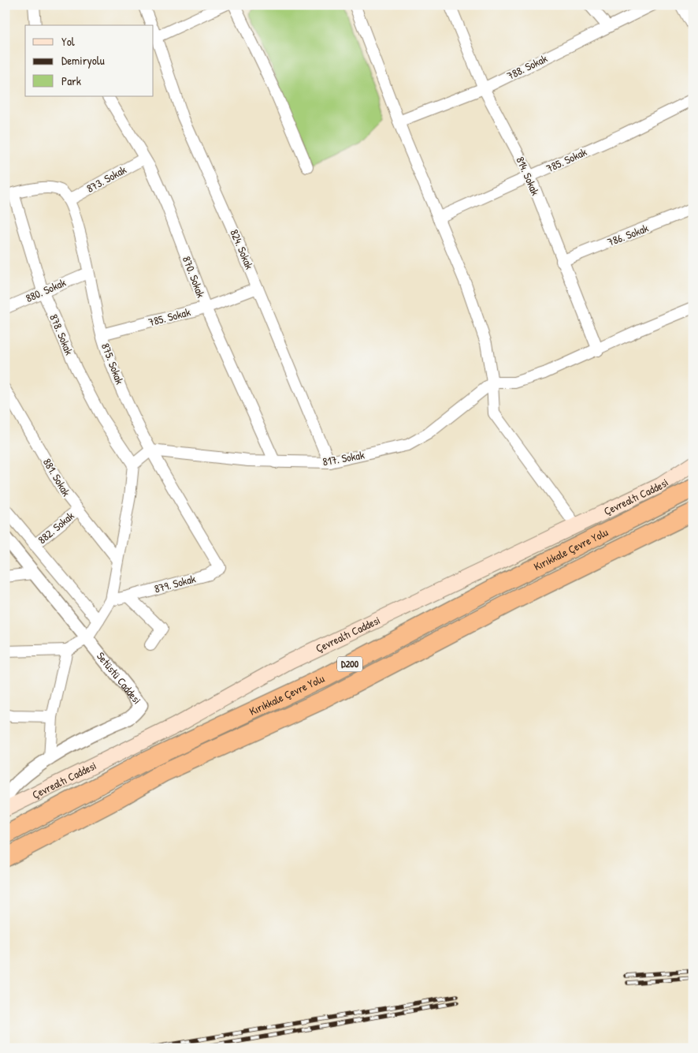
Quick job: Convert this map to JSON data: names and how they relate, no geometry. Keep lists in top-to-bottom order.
{
  "streets": {
    "highway": ["Kırıkkale Çevre Yolu", "D200"],
    "main road": ["Çevrealtı Caddesi"],
    "street": [
      "788. Sokak",
      "785. Sokak",
      "814. Sokak",
      "873. Sokak",
      "786. Sokak",
      "824. Sokak",
      "870. Sokak",
      "880. Sokak",
      "878. Sokak",
      "875. Sokak",
      "817. Sokak",
      "881. Sokak",
      "882. Sokak",
      "879. Sokak",
      "Setüstü Caddesi"
    ]
  },
  "crossings": [
    ["788. Sokak", "814. Sokak"],
    ["785. Sokak", "814. Sokak"],
    ["785. Sokak", "824. Sokak"],
    ["785. Sokak", "870. Sokak"],
    ["785. Sokak", "875. Sokak"],
    ["814. Sokak", "786. Sokak"],
    ["873. Sokak", "870. Sokak"],
    ["873. Sokak", "875. Sokak"],
    ["824. Sokak", "817. Sokak"],
    ["870. Sokak", "817. Sokak"],
    ["880. Sokak", "878. Sokak"],
    ["880. Sokak", "875. Sokak"],
    ["878. Sokak", "875. Sokak"],
    ["875. Sokak", "817. Sokak"],
    ["875. Sokak", "879. Sokak"],
    ["881. Sokak", "882. Sokak"]
  ],
  "legend": ["Yol", "Demiryolu", "Park"]
}
